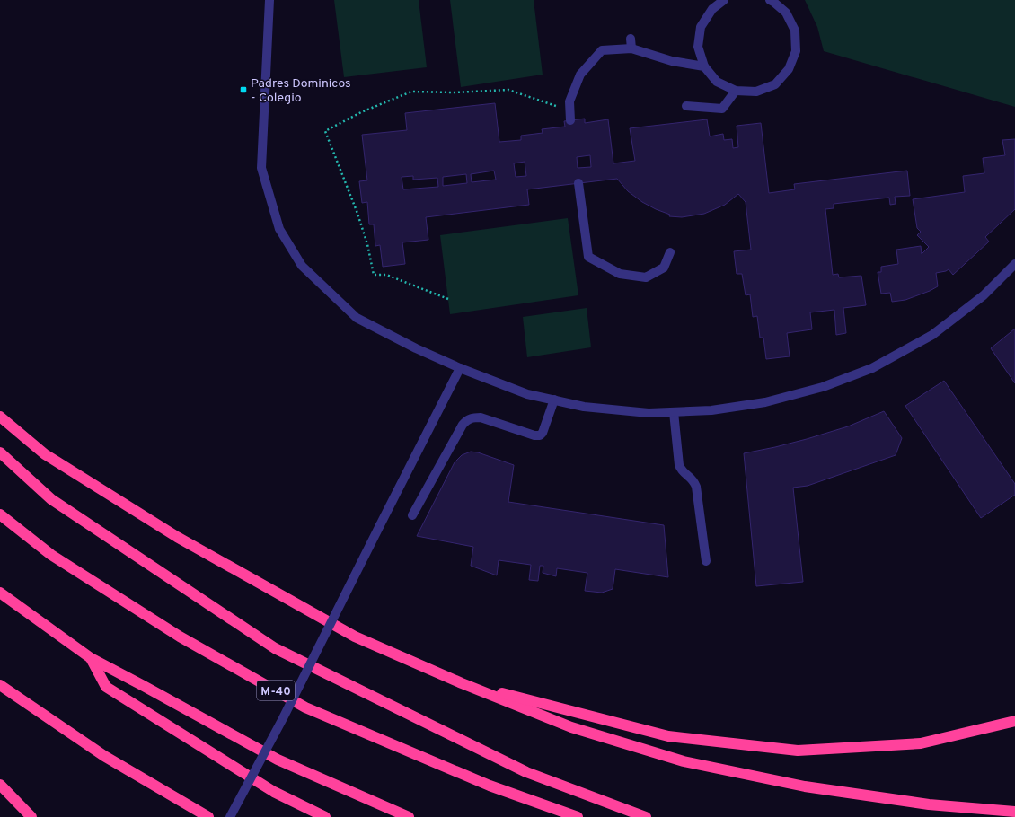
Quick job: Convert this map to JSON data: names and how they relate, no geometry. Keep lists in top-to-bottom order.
{
  "streets": {
    "highway": ["M-40"]
  },
  "places": {
    "transit": ["Padres Dominicos - Colegio"]
  }
}
